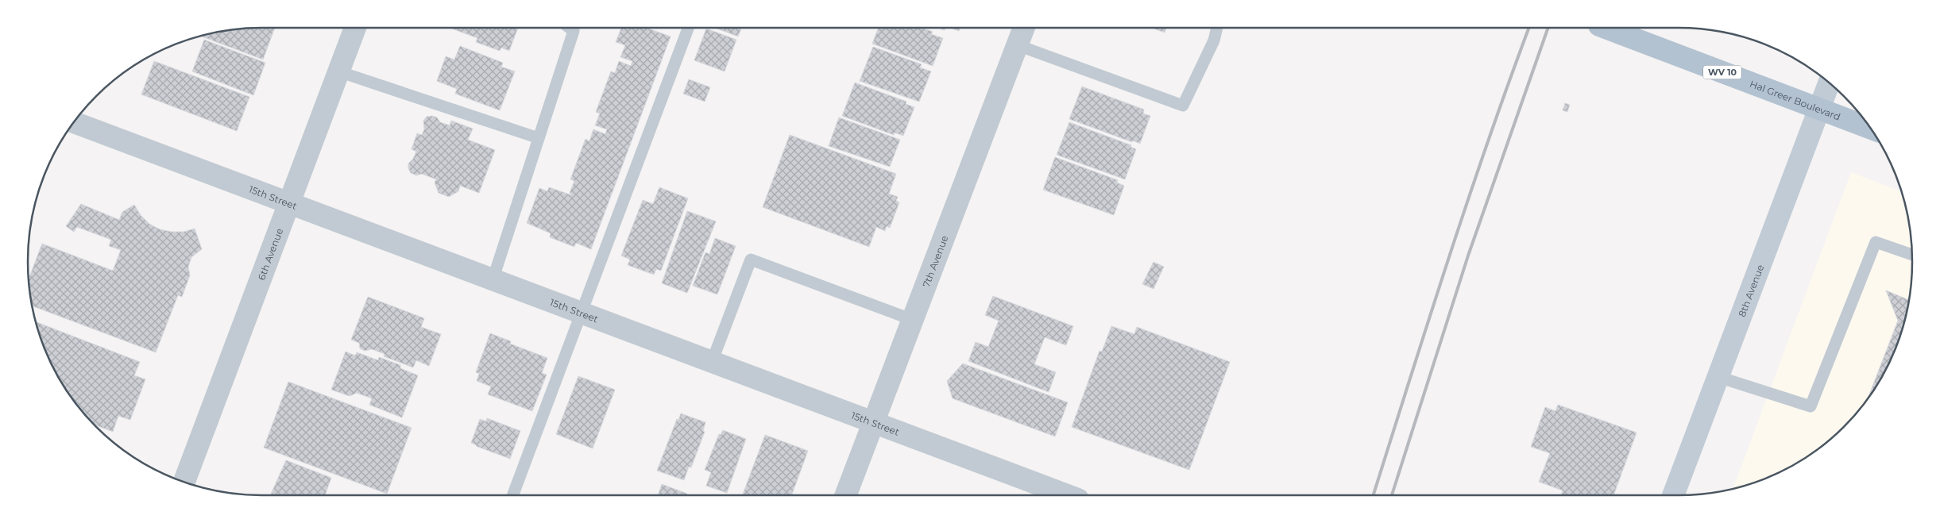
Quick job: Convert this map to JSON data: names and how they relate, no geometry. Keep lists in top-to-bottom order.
{
  "streets": {
    "main road": ["WV 10", "Hal Greer Boulevard", "8th Avenue"],
    "street": ["15th Street", "6th Avenue", "7th Avenue"]
  },
  "crossings": [
    ["Hal Greer Boulevard", "8th Avenue"],
    ["15th Street", "6th Avenue"],
    ["15th Street", "7th Avenue"]
  ]
}
